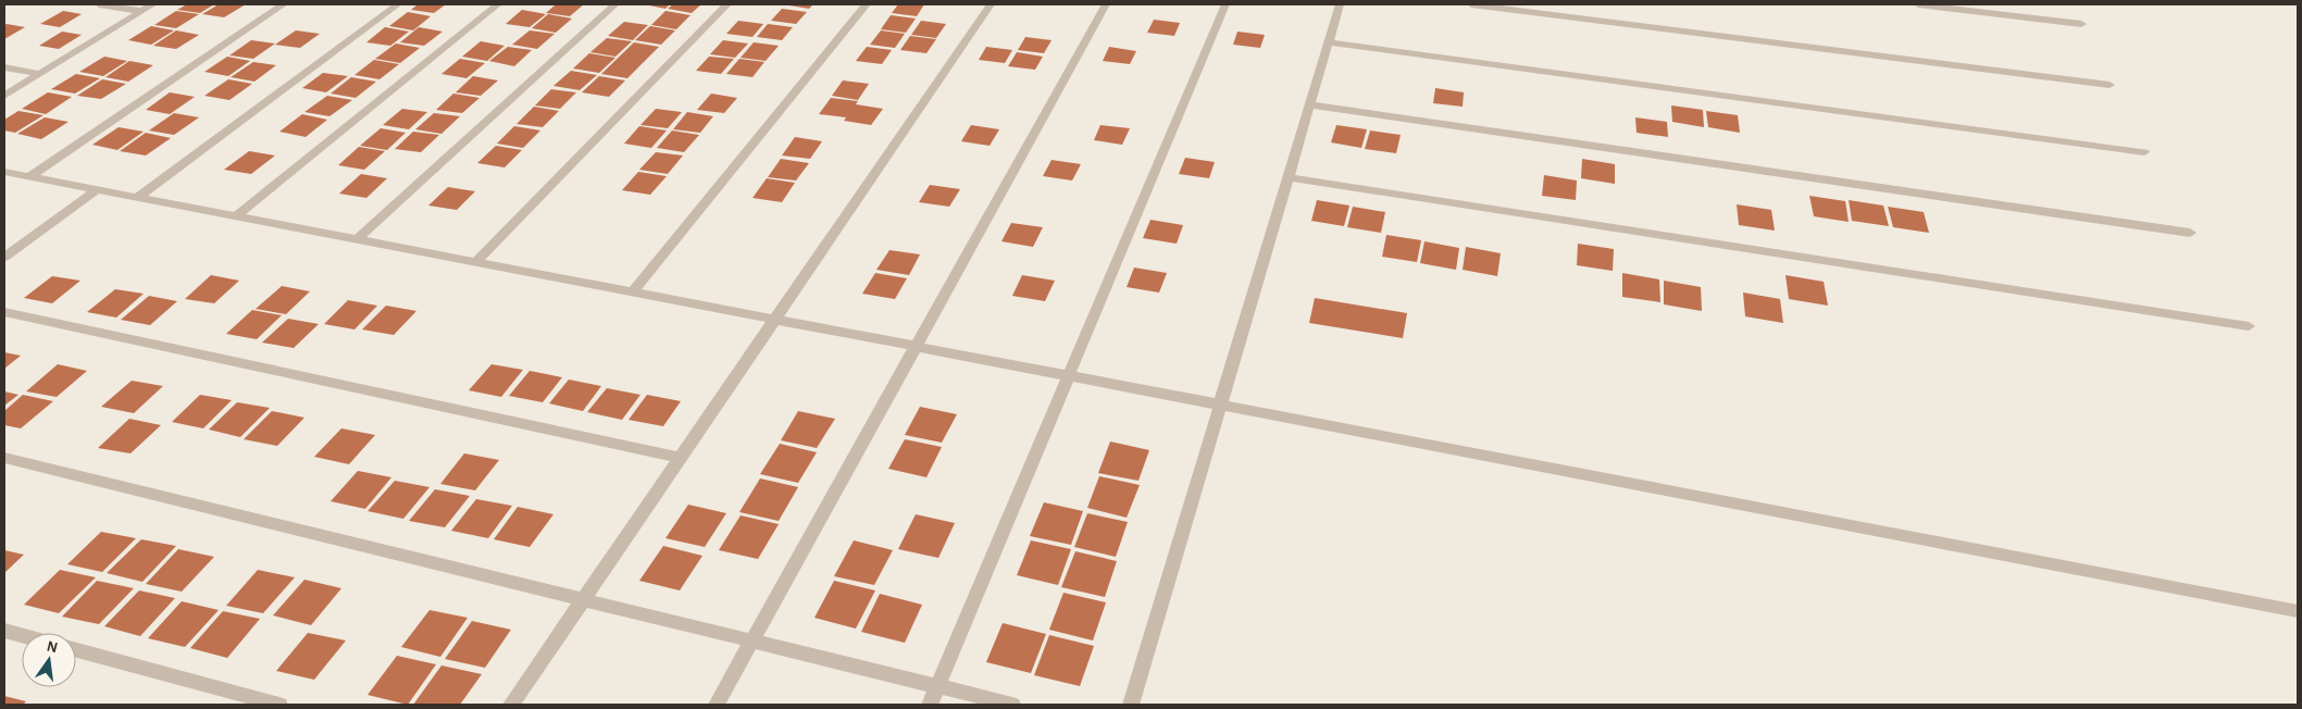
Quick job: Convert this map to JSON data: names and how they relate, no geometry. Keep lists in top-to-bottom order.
{
  "north": "top"
}
